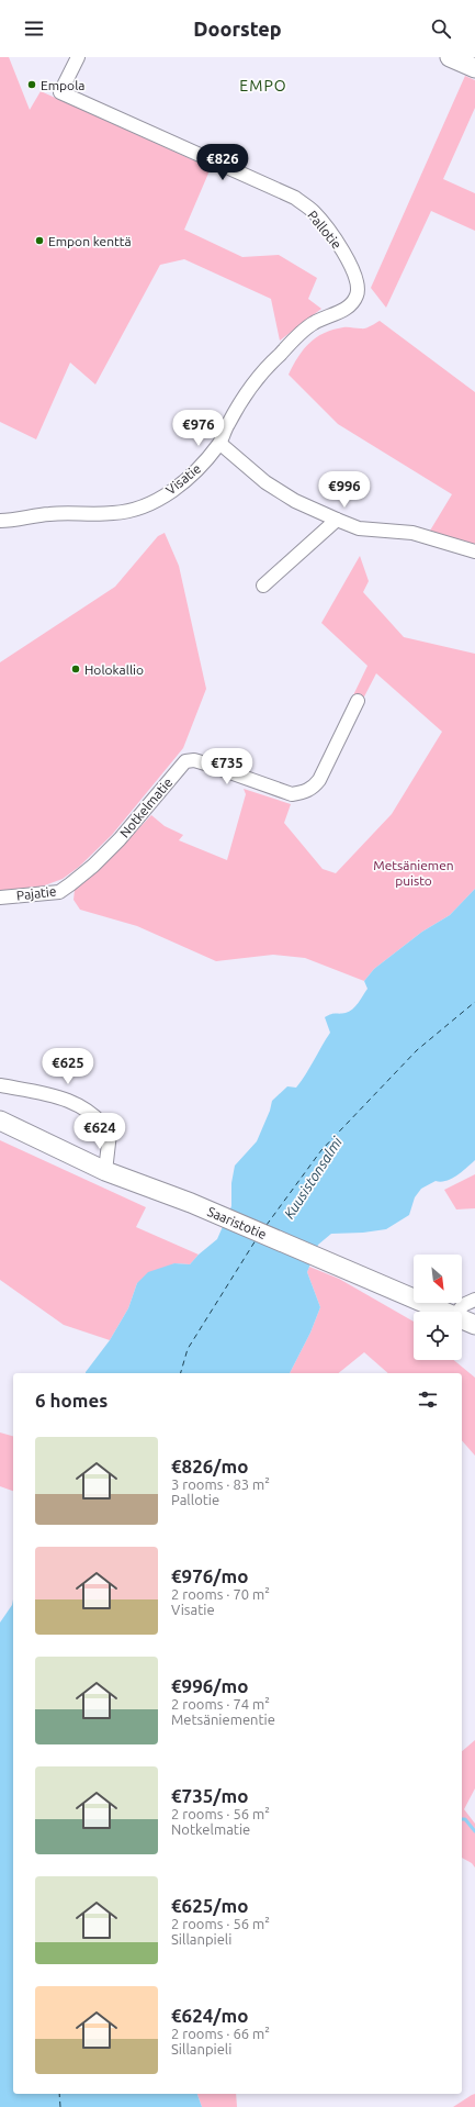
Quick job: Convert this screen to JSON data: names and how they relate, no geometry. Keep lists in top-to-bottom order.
{
  "streets": {
    "main road": ["Saaristotie"],
    "street": [
      "Pallotie",
      "Visatie",
      "Notkelmatie",
      "Pajatie"
    ]
  },
  "crossings": [
    ["Pallotie", "Visatie"],
    ["Notkelmatie", "Pajatie"]
  ],
  "districts": ["EMPO"],
  "water": ["Kuusistonsalmi"],
  "parks": ["Metsäniemen puisto"],
  "places": ["Empola", "Empon kenttä", "Holokallio"],
  "north": "bottom right",
  "page": {
    "header": "Doorstep",
    "price": [
      "€826",
      "€976",
      "€996",
      "€735",
      "€625",
      "€624"
    ],
    "heading": "6 homes",
    "list": [
      {
        "name": "€826/mo",
        "note": "3 rooms · 83 m² · Pallotie"
      },
      {
        "name": "€976/mo",
        "note": "2 rooms · 70 m² · Visatie"
      },
      {
        "name": "€996/mo",
        "note": "2 rooms · 74 m² · Metsäniementie"
      },
      {
        "name": "€735/mo",
        "note": "2 rooms · 56 m² · Notkelmatie"
      },
      {
        "name": "€625/mo",
        "note": "2 rooms · 56 m² · Sillanpieli"
      },
      {
        "name": "€624/mo",
        "note": "2 rooms · 66 m² · Sillanpieli"
      }
    ]
  }
}
